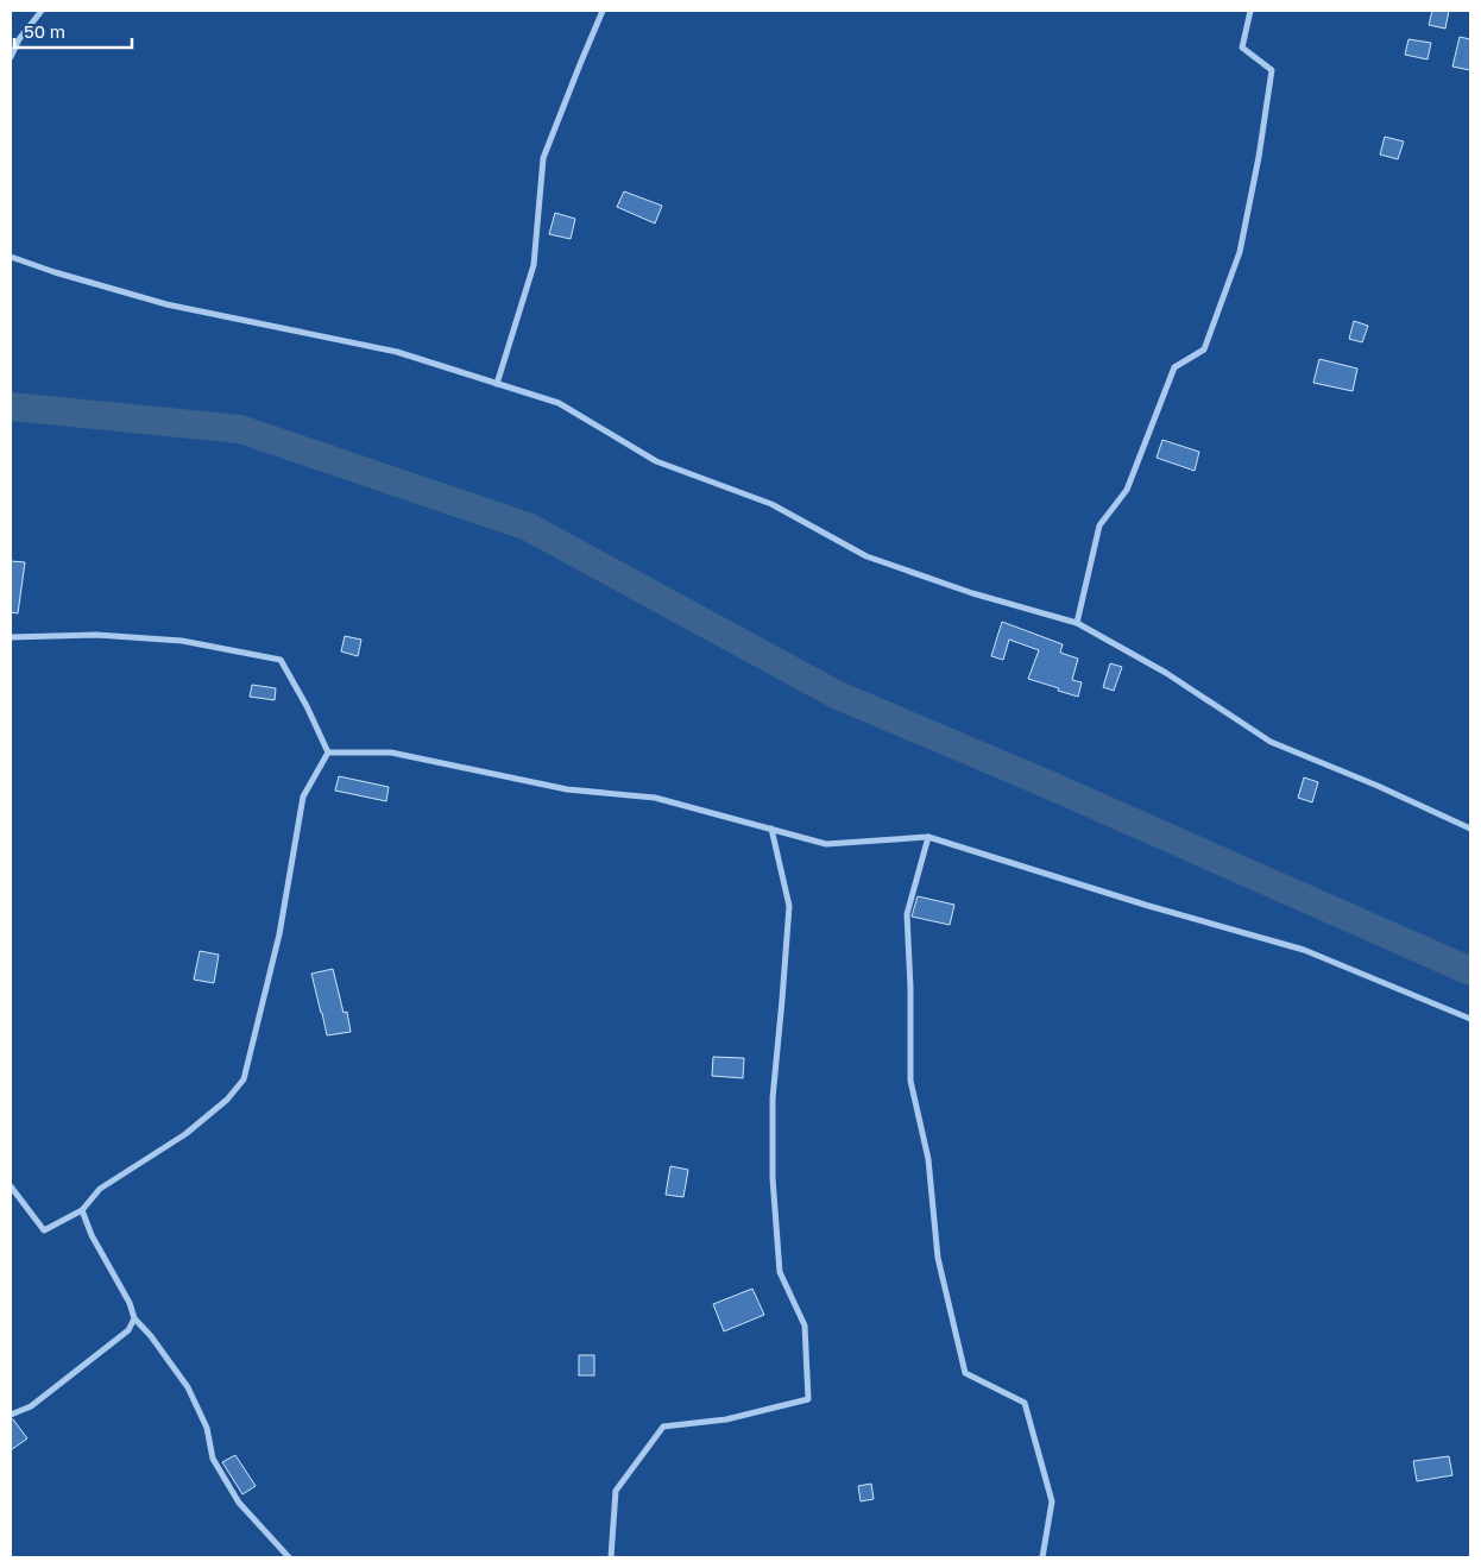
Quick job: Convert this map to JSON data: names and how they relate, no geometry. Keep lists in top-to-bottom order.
{
  "scale_bar": "50 m"
}
